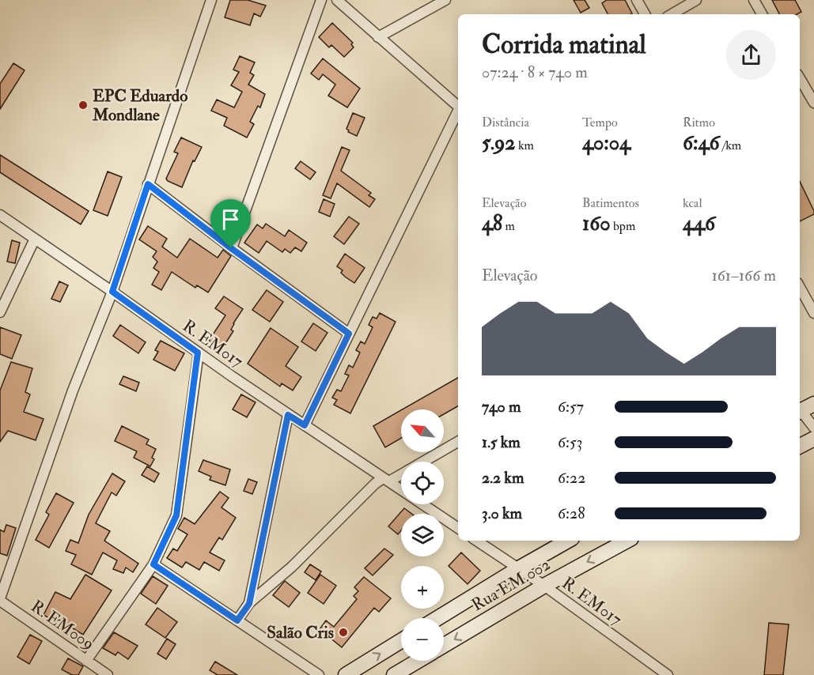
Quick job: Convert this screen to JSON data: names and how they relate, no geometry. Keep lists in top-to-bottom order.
{
  "streets": {
    "street": ["R. EM017", "Rua EM.002", "R. EM009"]
  },
  "crossings": [
    ["R. EM017", "Rua EM.002"]
  ],
  "places": ["EPC Eduardo Mondlane", "Salão Cris"],
  "north": "top left",
  "page": {
    "heading": ["Corrida matinal", "07:24 · 8 × 740 m"],
    "stats": [
      ["Distância", "5.92 km"],
      ["Tempo", "40:04"],
      ["Ritmo", "6:46 /km"],
      ["Elevação", "48 m"],
      ["Batimentos", "160 bpm"],
      ["kcal", "446"]
    ],
    "chart": ["Elevação", "161–166 m"],
    "list": [
      {
        "name": "740 m",
        "note": "6:57"
      },
      {
        "name": "1.5 km",
        "note": "6:53"
      },
      {
        "name": "2.2 km",
        "note": "6:22"
      },
      {
        "name": "3.0 km",
        "note": "6:28"
      }
    ],
    "map_buttons": ["+", "−"]
  }
}
